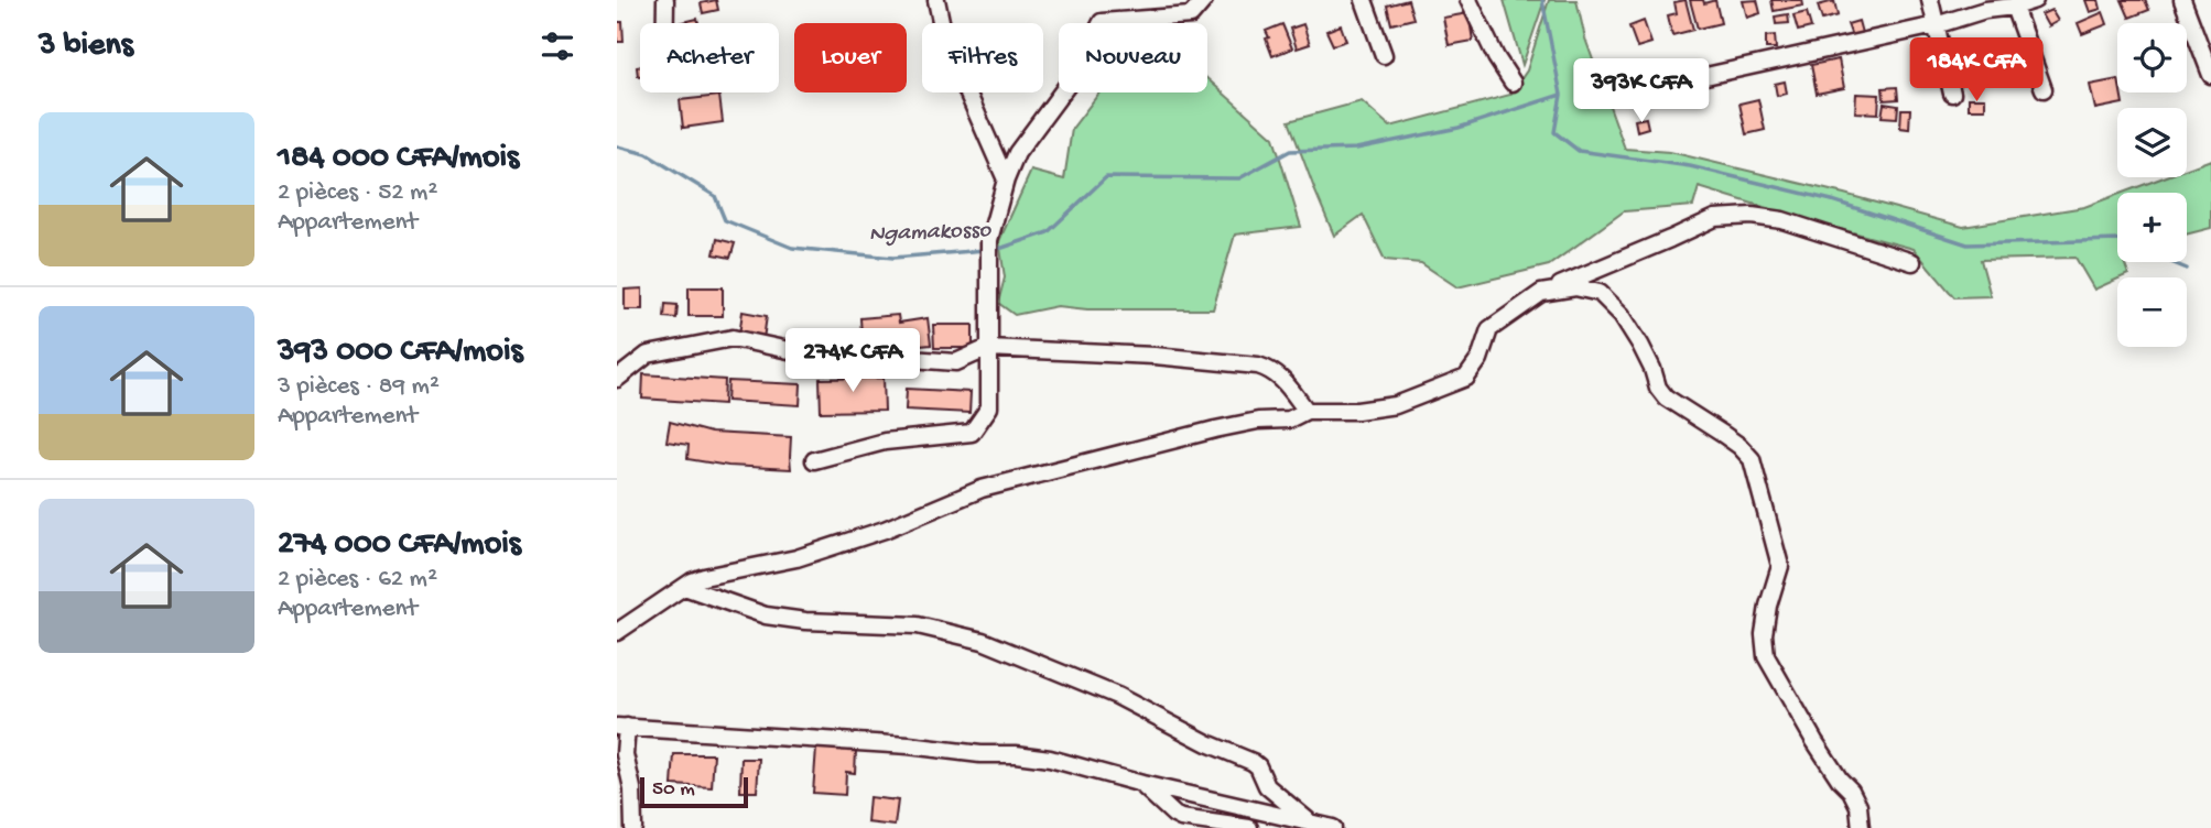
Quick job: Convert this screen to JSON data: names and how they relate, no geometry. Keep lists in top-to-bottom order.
{
  "water": ["Ngamakosso"],
  "scale_bar": "50 m",
  "page": {
    "heading": "3 biens",
    "map_buttons": ["+", "−"],
    "chip": [
      "Acheter",
      "Louer",
      "Filtres",
      "Nouveau"
    ],
    "price": ["184K CFA", "393K CFA", "274K CFA"],
    "list": [
      {
        "name": "184 000 CFA/mois",
        "note": "2 pièces · 52 m² · Appartement"
      },
      {
        "name": "393 000 CFA/mois",
        "note": "3 pièces · 89 m² · Appartement"
      },
      {
        "name": "274 000 CFA/mois",
        "note": "2 pièces · 62 m² · Appartement"
      }
    ],
    "scale": "50 m"
  }
}
